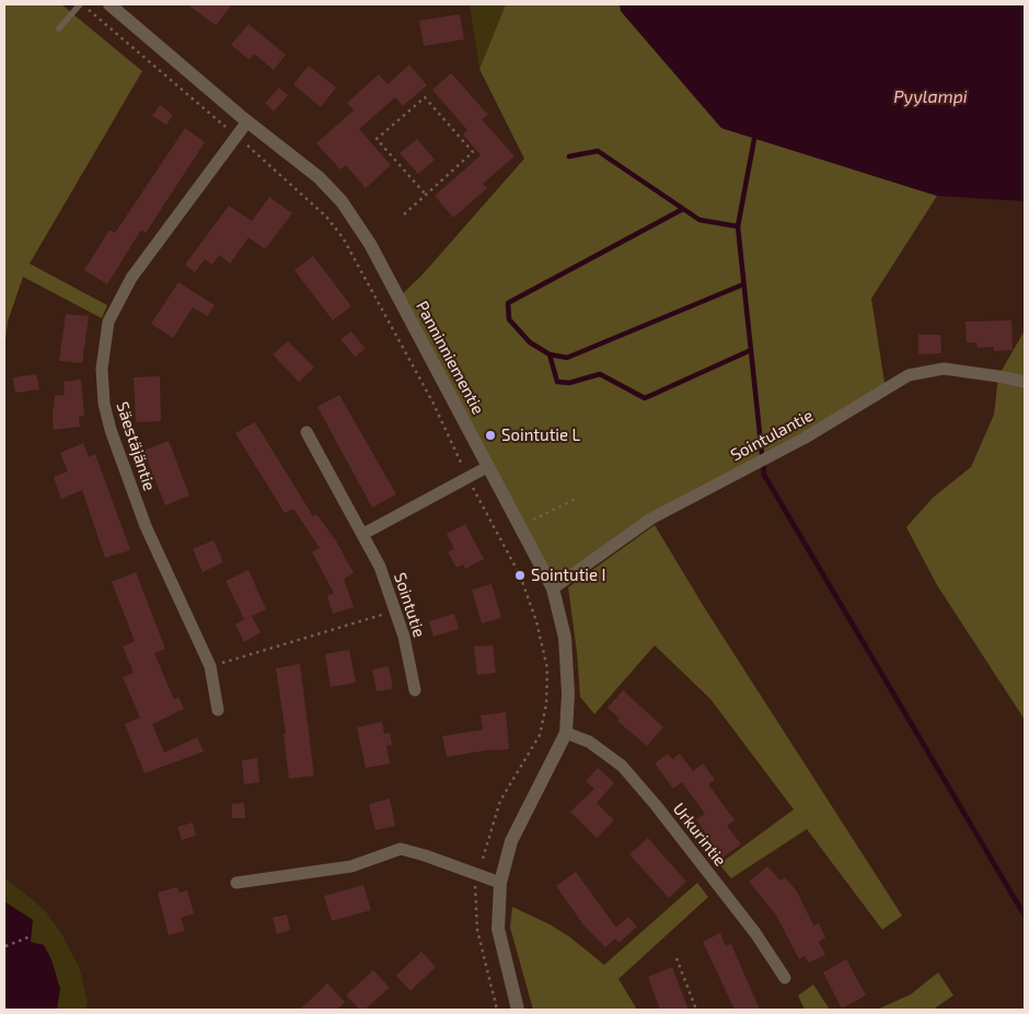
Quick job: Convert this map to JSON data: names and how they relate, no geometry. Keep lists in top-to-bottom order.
{
  "streets": {
    "street": [
      "Panninniementie",
      "Sointulantie",
      "Säestäjäntie",
      "Sointutie",
      "Urkurintie"
    ]
  },
  "crossings": [
    ["Panninniementie", "Sointulantie"],
    ["Panninniementie", "Säestäjäntie"],
    ["Panninniementie", "Urkurintie"]
  ],
  "water": ["Pyylampi"],
  "places": ["Sointutie L", "Sointutie I"]
}
